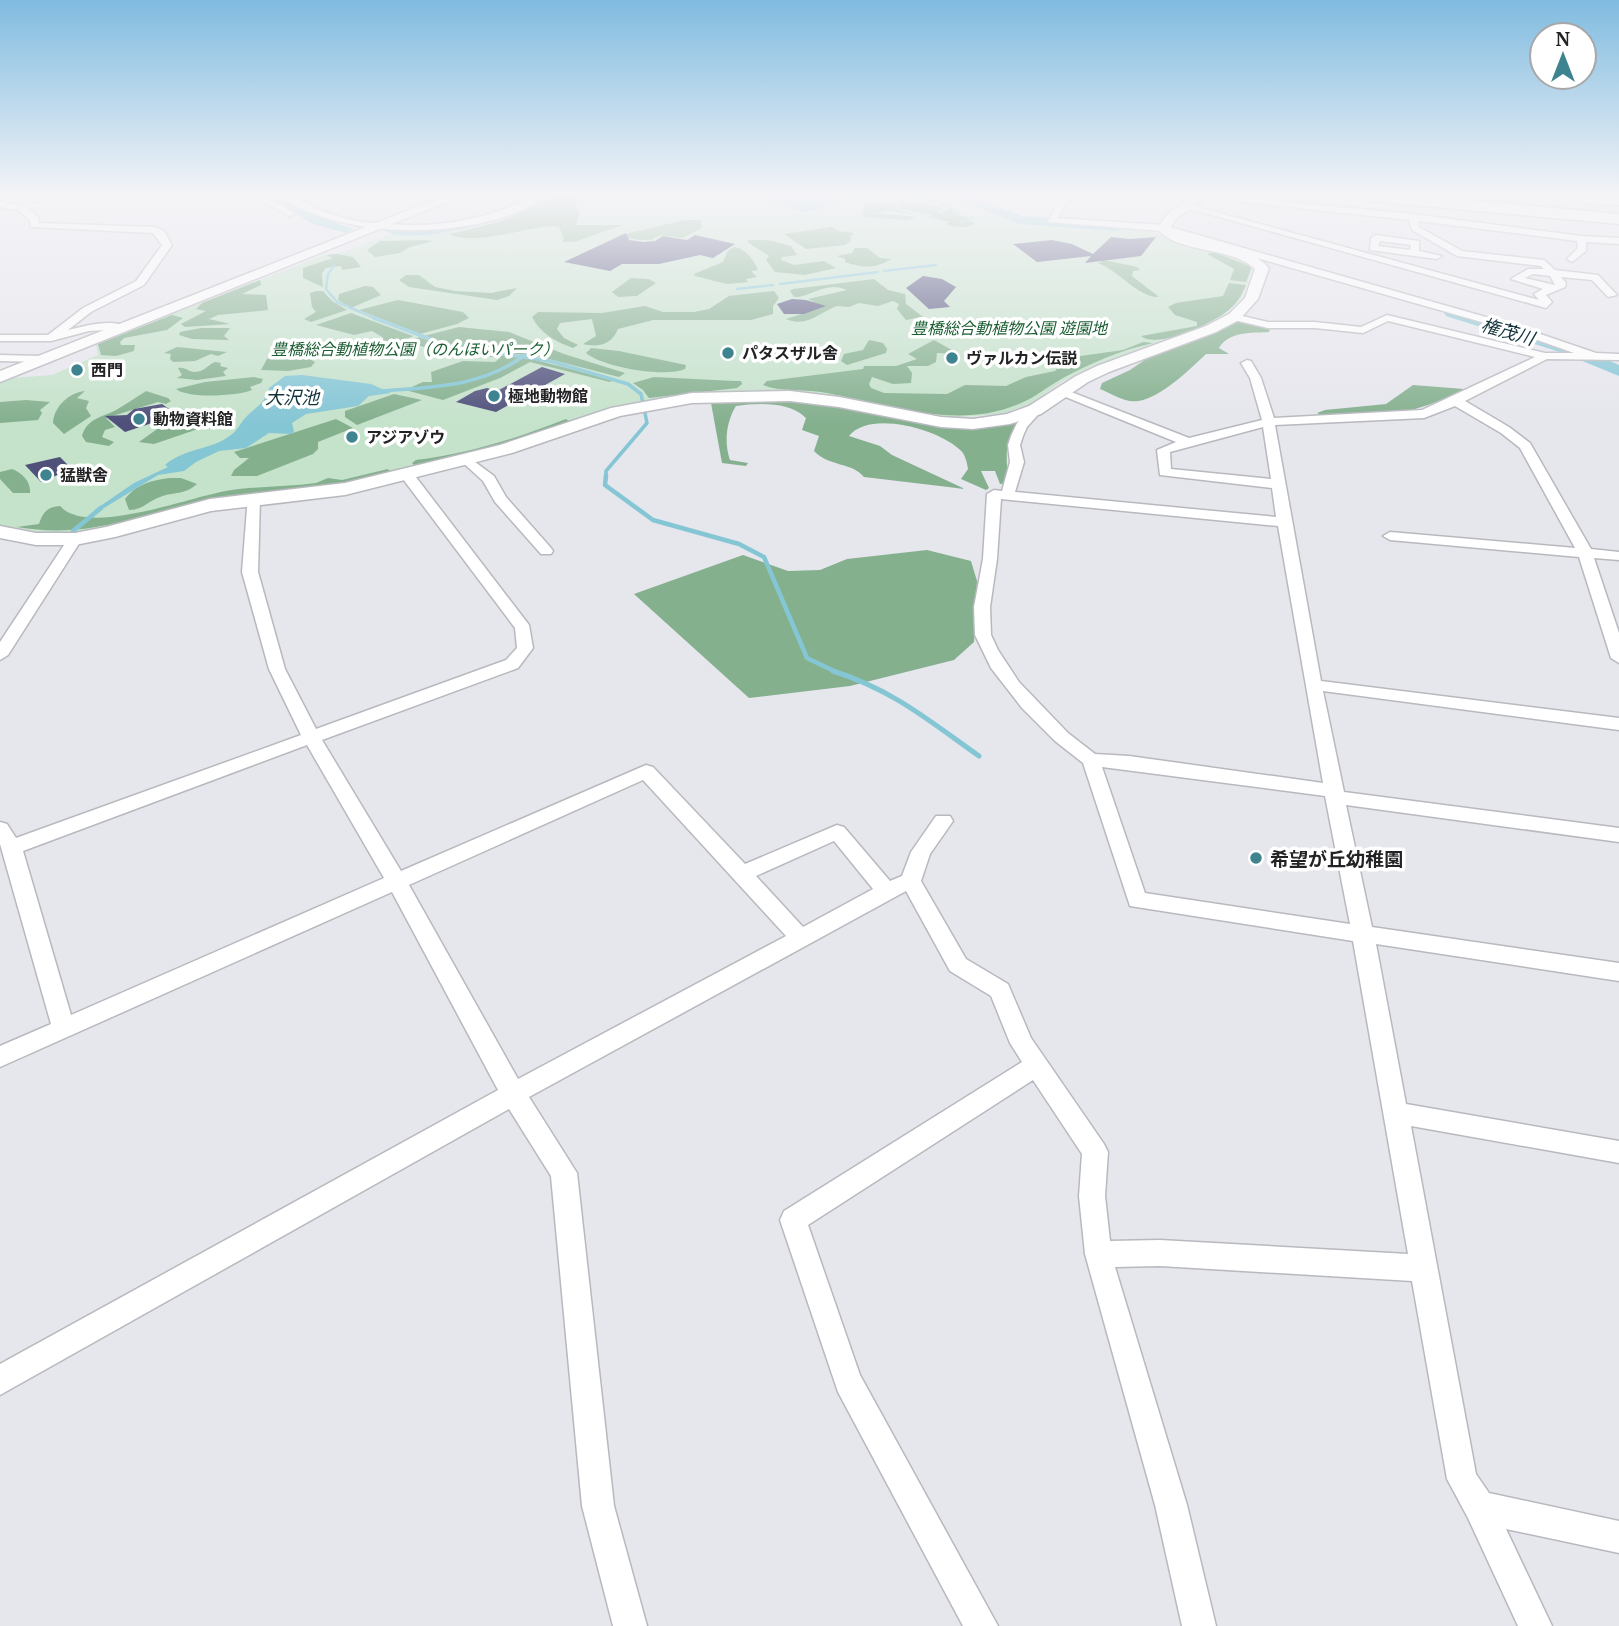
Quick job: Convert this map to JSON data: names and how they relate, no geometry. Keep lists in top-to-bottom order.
{
  "water": ["権茂川", "大沢池"],
  "parks": ["豊橋総合動植物公園 遊園地", "豊橋総合動植物公園（のんほいパーク）"],
  "places": [
    "パタスザル舎",
    "ヴァルカン伝説",
    "西門",
    "極地動物館",
    "動物資料館",
    "アジアゾウ",
    "猛獣舎",
    "希望が丘幼稚園"
  ],
  "north": "top"
}
